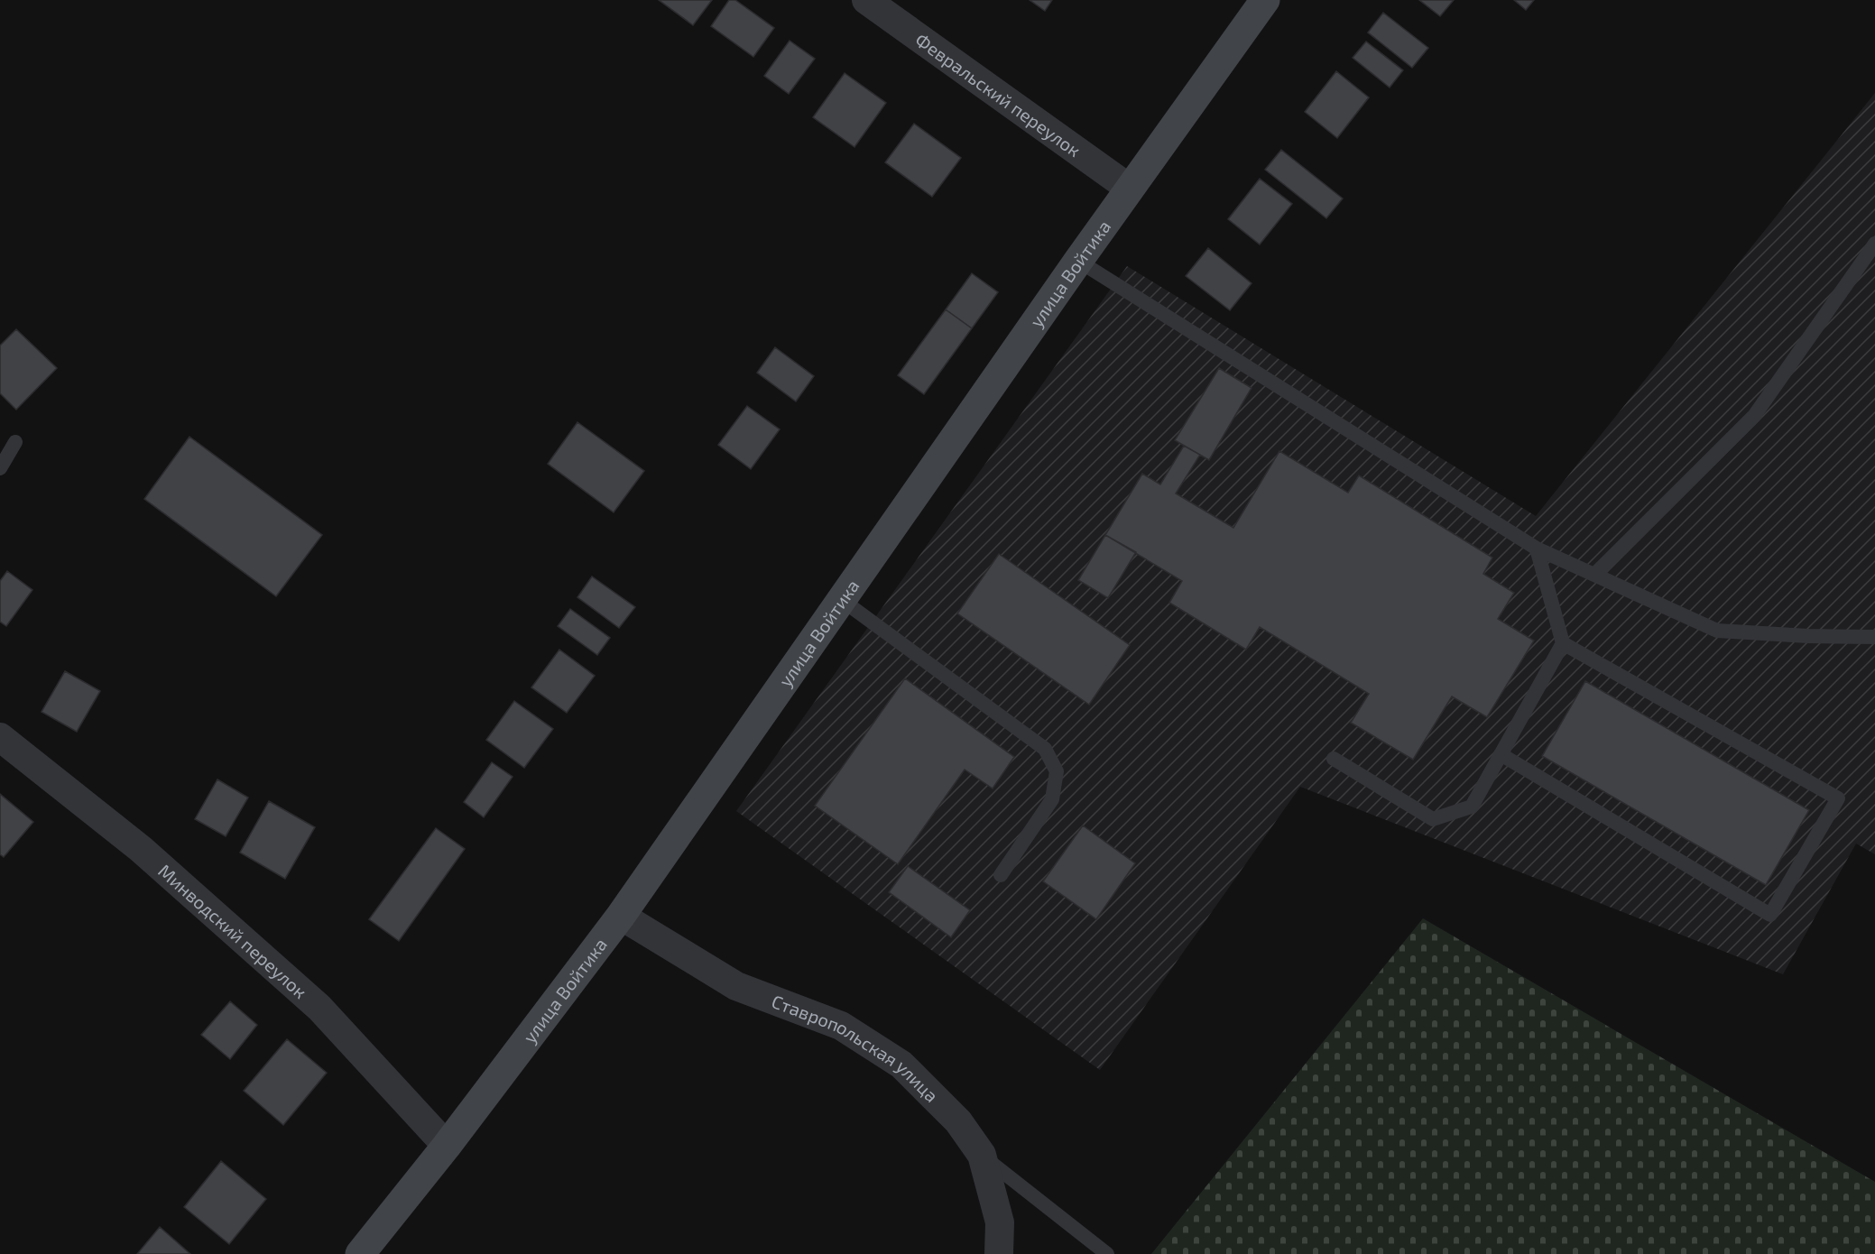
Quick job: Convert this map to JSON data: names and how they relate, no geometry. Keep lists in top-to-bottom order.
{
  "streets": {
    "main road": ["улица Войтика"],
    "street": ["Февральский переулок", "Минводский переулок", "Ставропольская улица"]
  },
  "crossings": [
    ["Февральский переулок", "улица Войтика"],
    ["улица Войтика", "Минводский переулок"],
    ["улица Войтика", "Ставропольская улица"]
  ]
}
